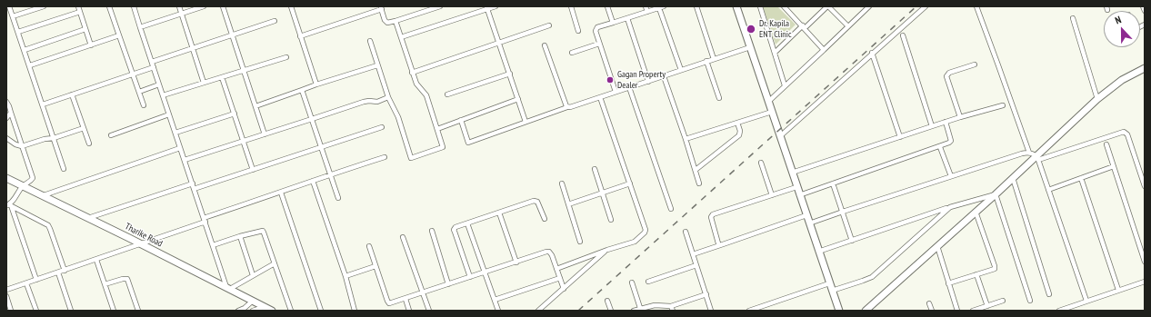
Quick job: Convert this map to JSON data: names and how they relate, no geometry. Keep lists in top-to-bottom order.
{
  "streets": {
    "street": ["Tharike Road"]
  },
  "places": ["Dr. Kapila ENT Clinic", "Gagan Property Dealer"],
  "north": "top"
}
